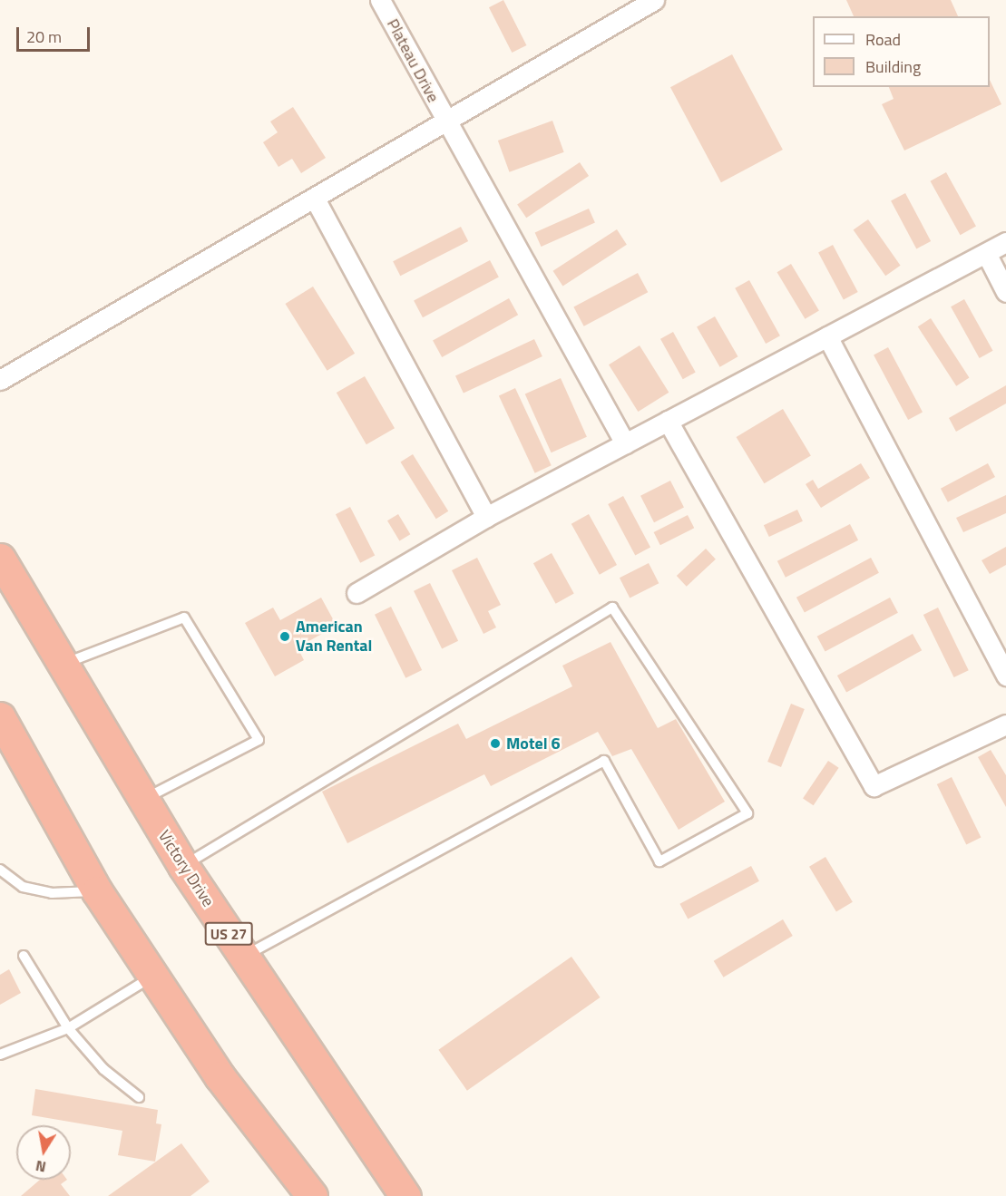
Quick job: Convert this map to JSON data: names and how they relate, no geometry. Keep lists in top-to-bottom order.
{
  "streets": {
    "highway": ["Victory Drive", "US 27"],
    "street": ["Plateau Drive"]
  },
  "places": ["American Van Rental", "Motel 6"],
  "legend": ["Road", "Building"],
  "scale_bar": "20 m",
  "north": "bottom"
}
